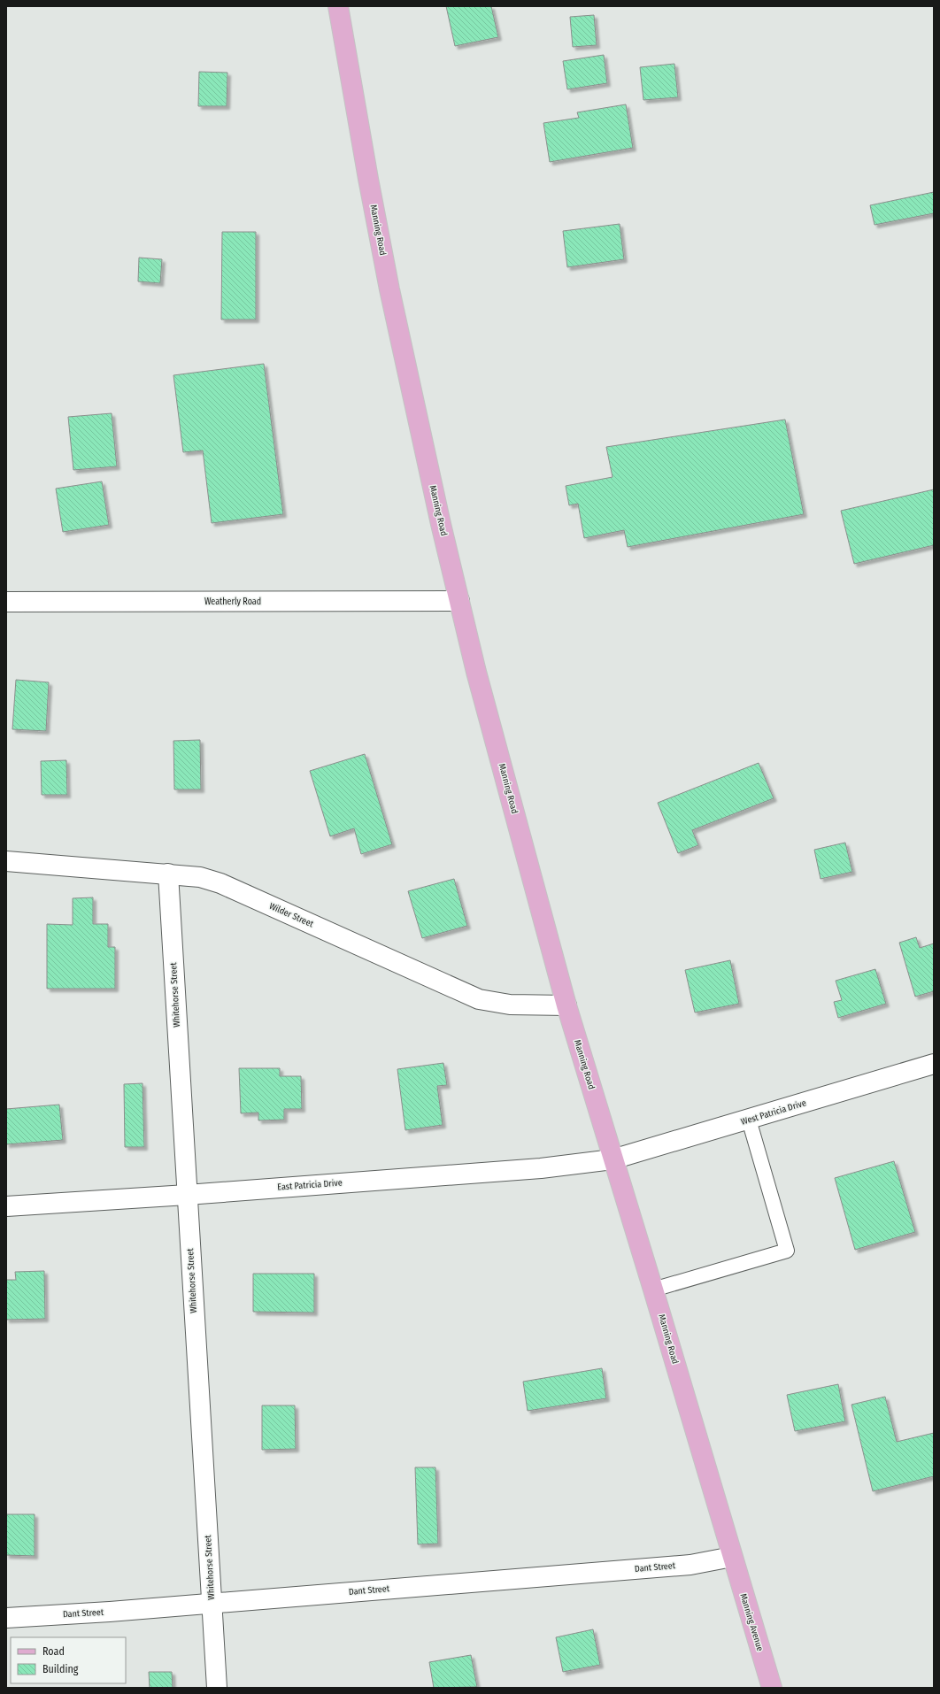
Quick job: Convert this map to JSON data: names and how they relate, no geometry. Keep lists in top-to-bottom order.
{
  "streets": {
    "main road": ["Manning Road", "Manning Avenue"],
    "street": [
      "Weatherly Road",
      "Wilder Street",
      "Whitehorse Street",
      "West Patricia Drive",
      "East Patricia Drive",
      "Dant Street"
    ]
  },
  "crossings": [
    ["Manning Road", "Weatherly Road"],
    ["Manning Road", "Wilder Street"],
    ["Manning Road", "West Patricia Drive"],
    ["Manning Road", "East Patricia Drive"],
    ["Manning Road", "Dant Street"],
    ["Manning Road", "Manning Avenue"],
    ["Wilder Street", "Whitehorse Street"],
    ["Whitehorse Street", "East Patricia Drive"],
    ["Whitehorse Street", "Dant Street"],
    ["West Patricia Drive", "East Patricia Drive"],
    ["Dant Street", "Manning Avenue"]
  ],
  "legend": ["Road", "Building"]
}
